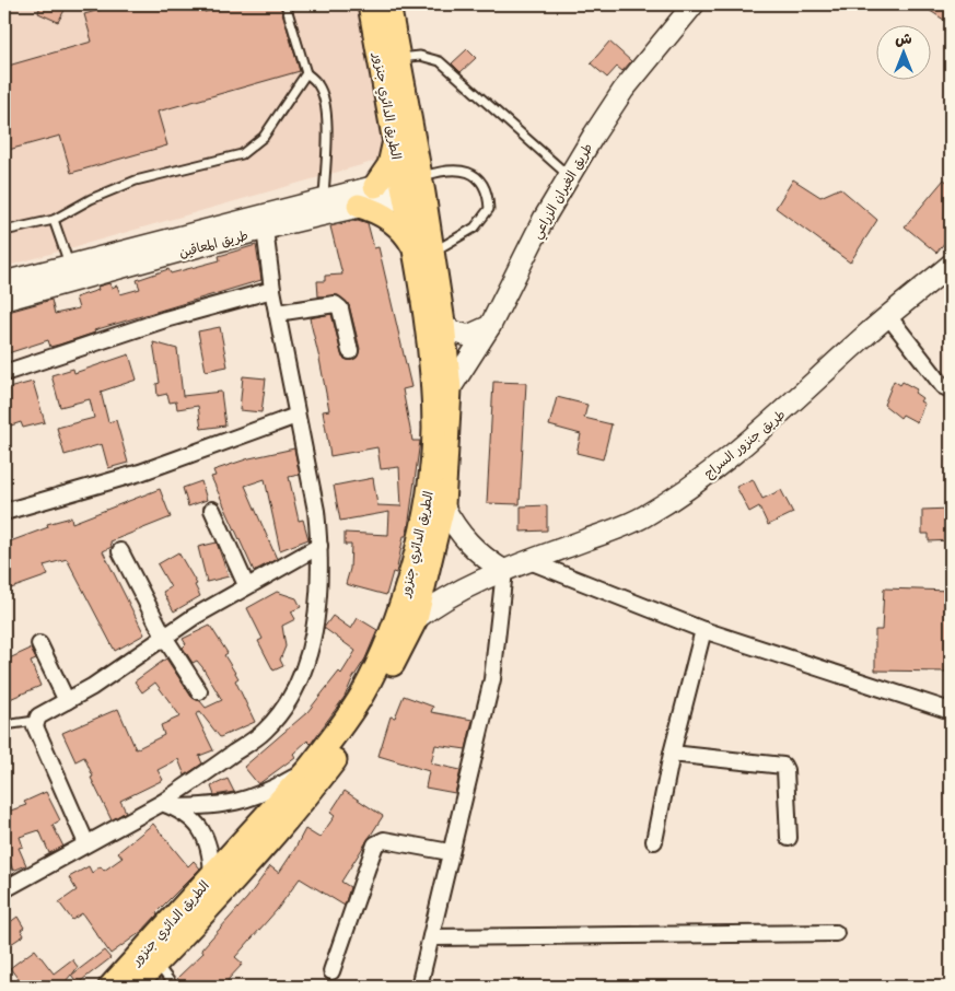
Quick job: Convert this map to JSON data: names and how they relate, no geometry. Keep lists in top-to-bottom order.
{
  "streets": {
    "main road": ["الطريق الدائري جنزور"],
    "street": ["طريق الغيران الزراعي", "طريق المعاقين", "طريق جنزور السراج"]
  },
  "crossings": [
    ["الطريق الدائري جنزور", "طريق الغيران الزراعي"],
    ["الطريق الدائري جنزور", "طريق المعاقين"],
    ["الطريق الدائري جنزور", "طريق جنزور السراج"]
  ],
  "north": "top"
}
